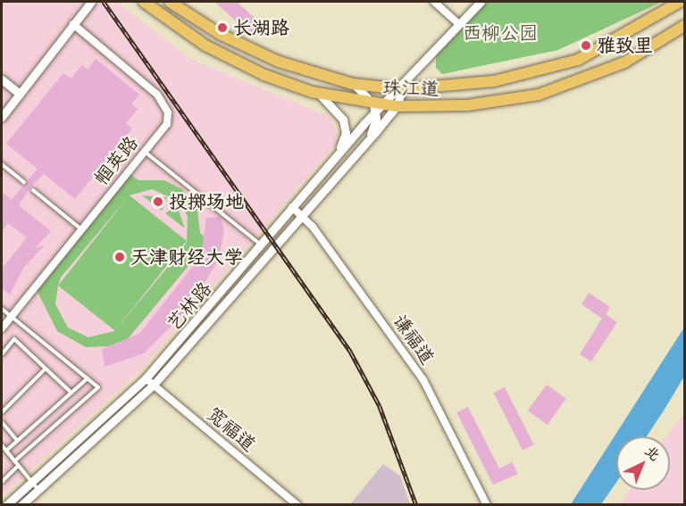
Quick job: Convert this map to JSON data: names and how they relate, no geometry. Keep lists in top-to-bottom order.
{
  "streets": {
    "main road": ["珠江道"],
    "street": [
      "帼英路",
      "艺林路",
      "谦福道",
      "宽福道"
    ]
  },
  "crossings": [
    ["珠江道", "艺林路"],
    ["艺林路", "谦福道"],
    ["艺林路", "宽福道"]
  ],
  "parks": ["西柳公园"],
  "places": [
    "长湖路",
    "雅致里",
    "投掷场地",
    "天津财经大学"
  ],
  "north": "top right"
}
